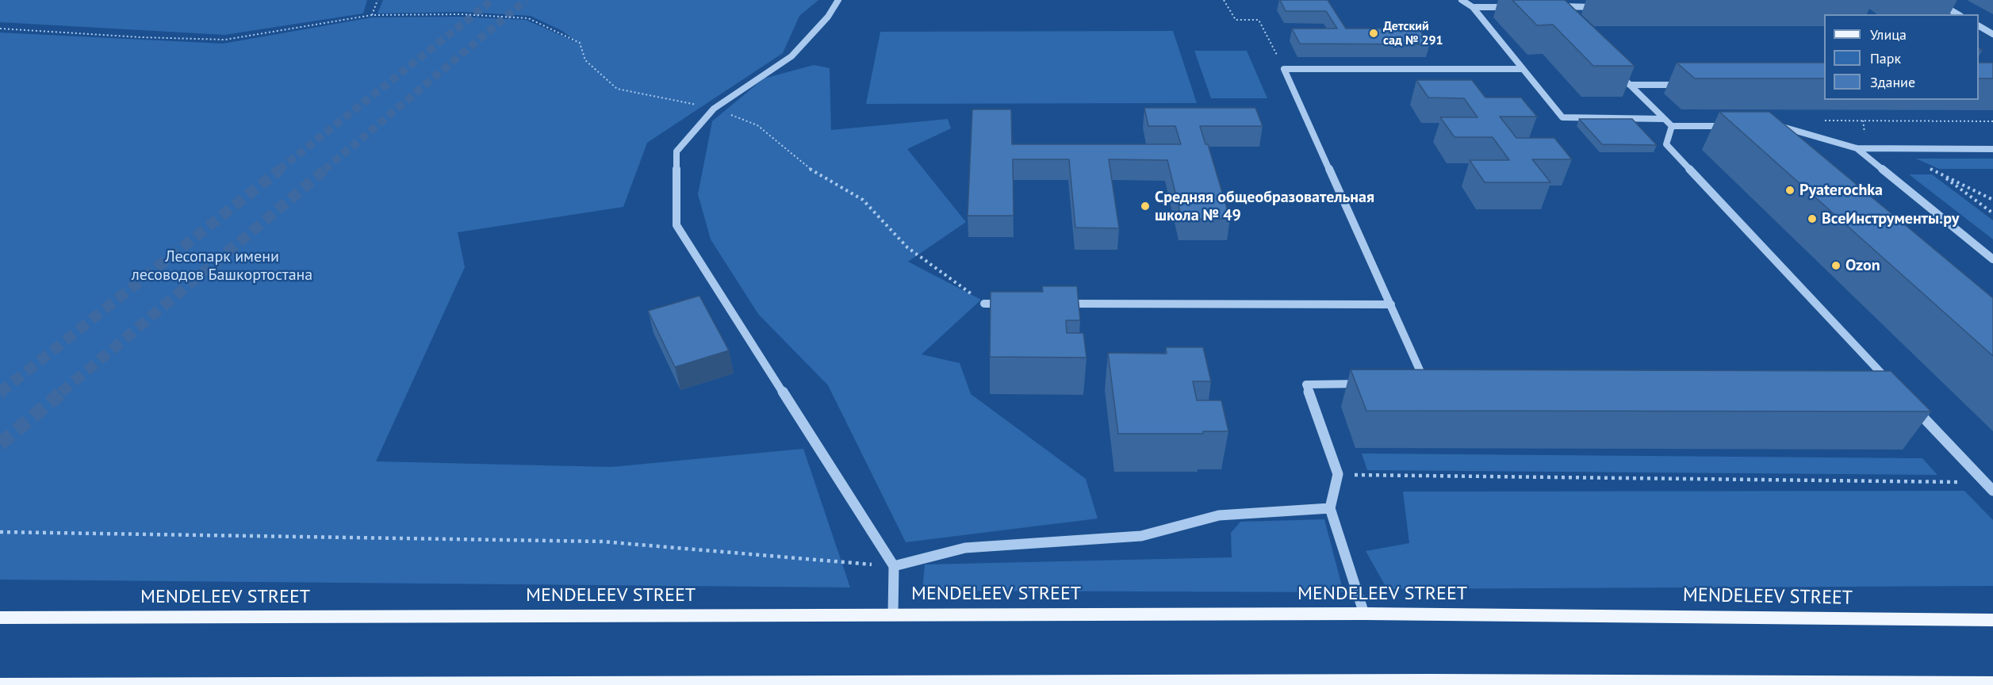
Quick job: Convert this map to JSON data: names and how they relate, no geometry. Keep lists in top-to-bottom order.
{
  "streets": {
    "main road": ["MENDELEEV STREET"]
  },
  "parks": ["Лесопарк имени лесоводов Башкортостана"],
  "places": [
    "Детский сад № 291",
    "Pyaterochka",
    "Средняя общеобразовательная школа № 49",
    "ВсеИнструменты.ру",
    "Ozon"
  ],
  "legend": ["Улица", "Парк", "Здание"]
}
